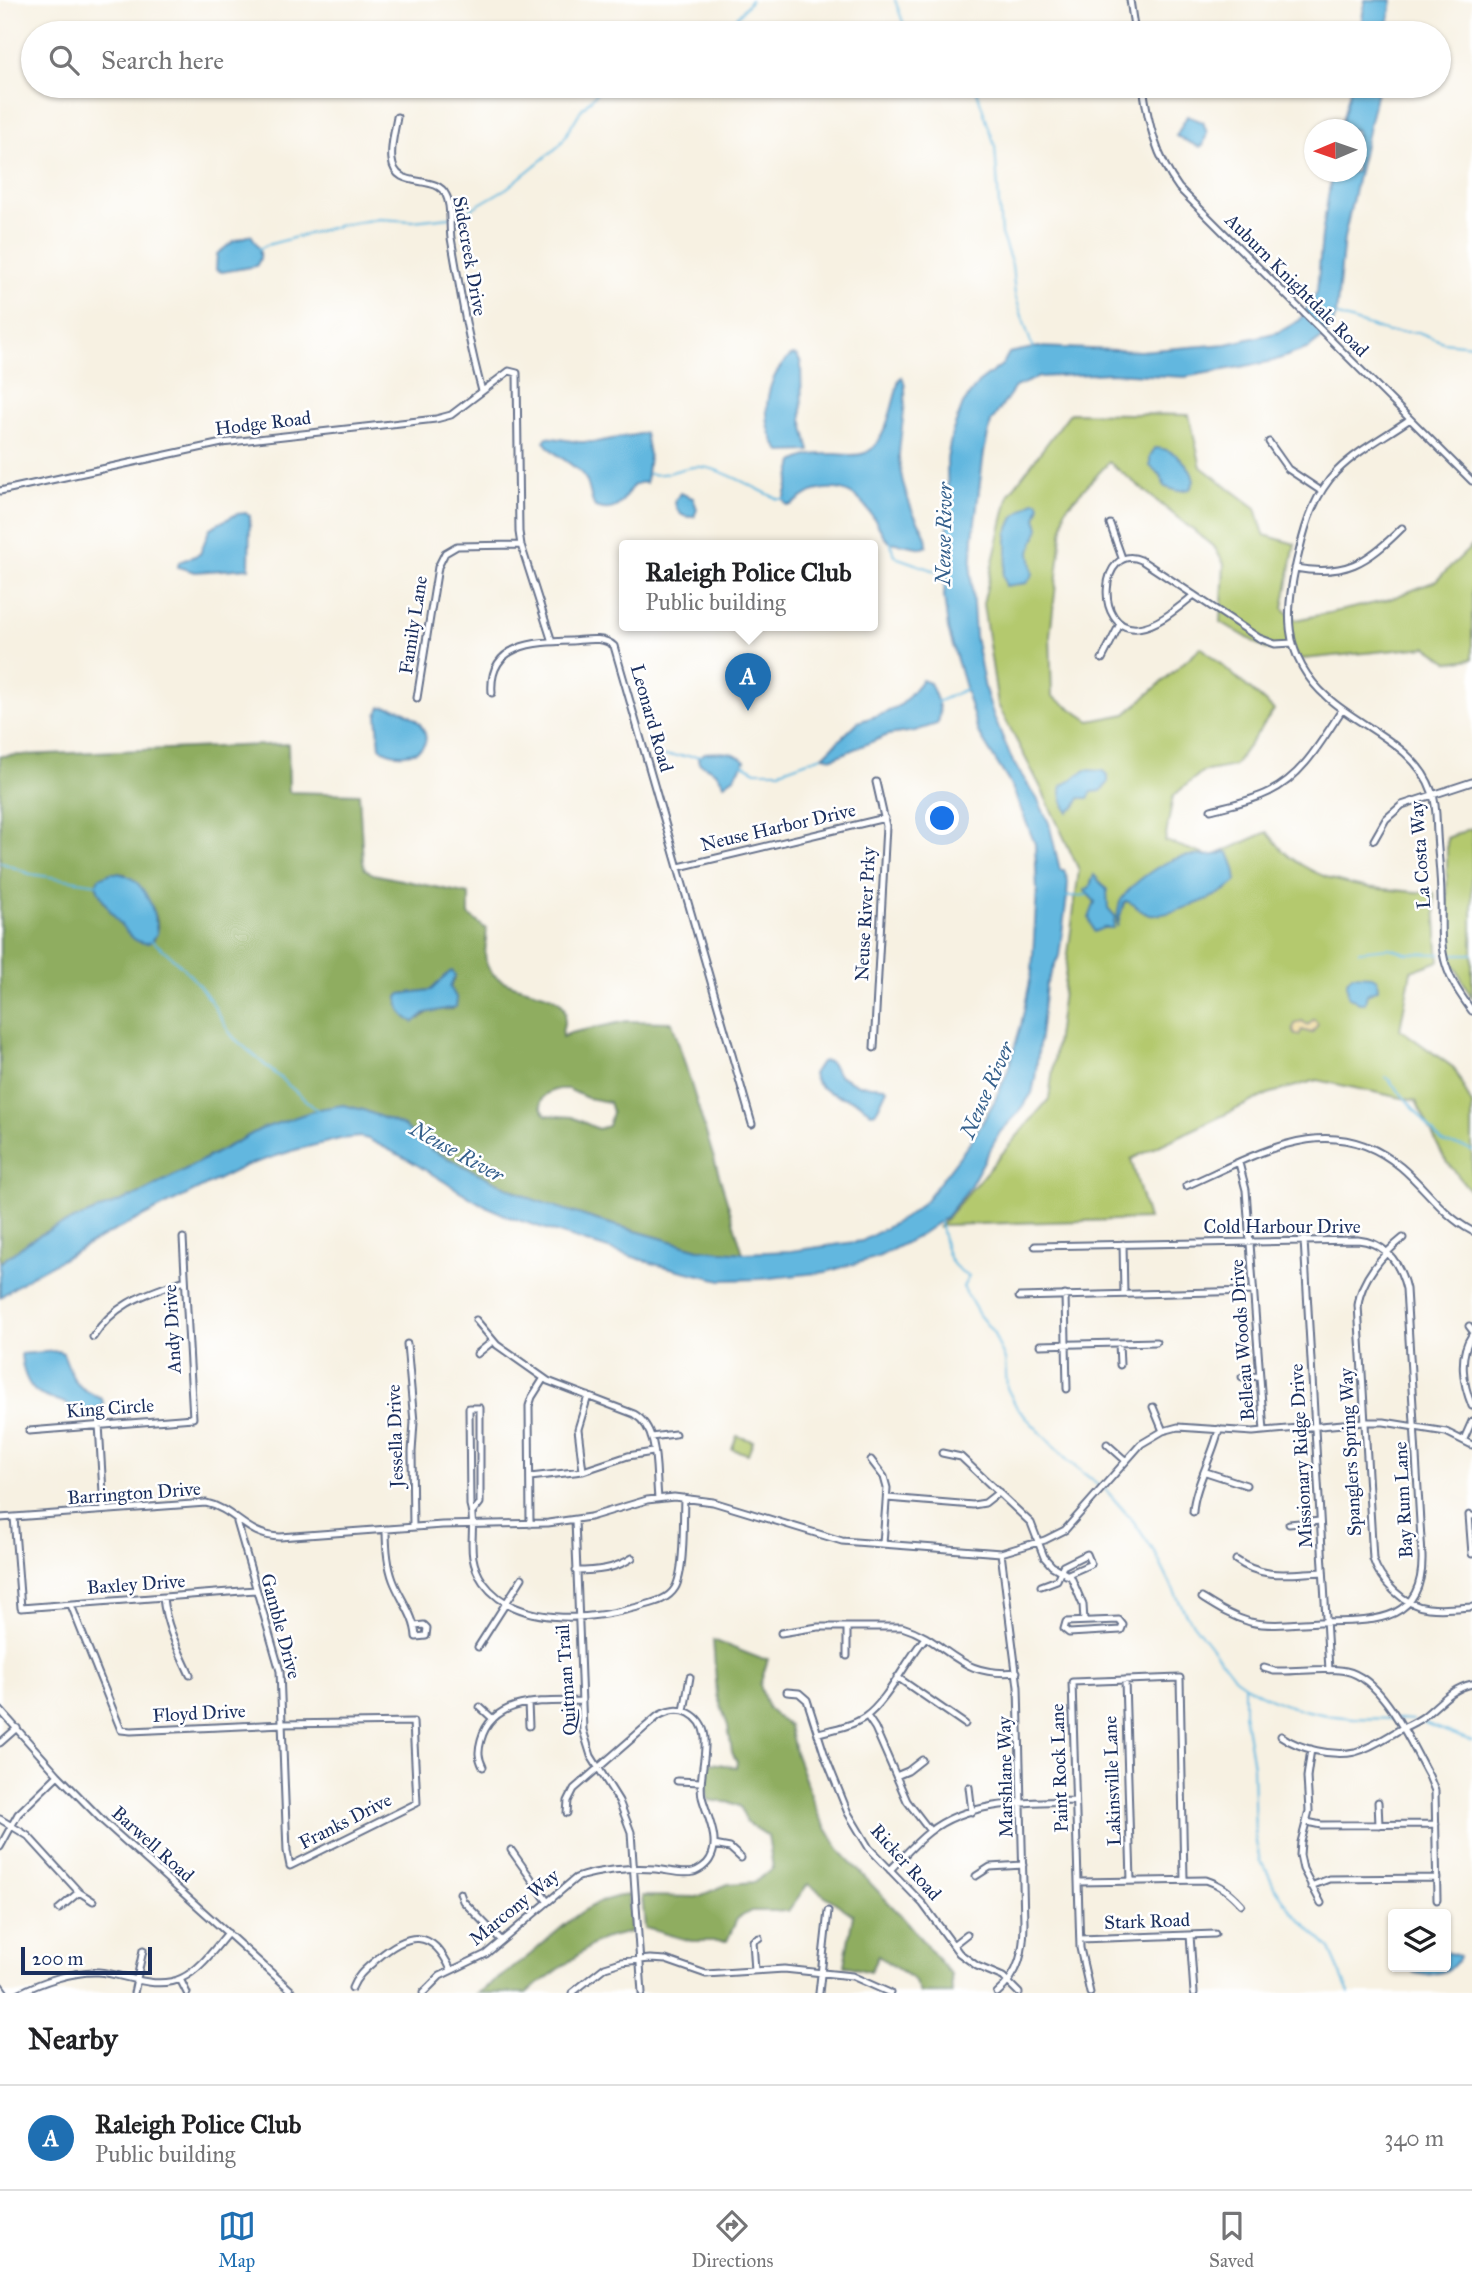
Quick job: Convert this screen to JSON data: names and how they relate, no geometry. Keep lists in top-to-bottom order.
{
  "streets": {
    "street": [
      "Sidecreek Drive",
      "Auburn Knightdale Road",
      "Hodge Road",
      "Family Lane",
      "Leonard Road",
      "Neuse Harbor Drive",
      "La Costa Way",
      "Neuse River Prky",
      "Cold Harbour Drive",
      "Andy Drive",
      "Belleau Woods Drive",
      "King Circle",
      "Jessella Drive",
      "Spanglers Spring Way",
      "Missionary Ridge Drive",
      "Barrington Drive",
      "Bay Rum Lane",
      "Baxley Drive",
      "Gamble Drive",
      "Quitman Trail",
      "Floyd Drive",
      "Paint Rock Lane",
      "Marshlane Way",
      "Lakinsville Lane",
      "Franks Drive",
      "Barwell Road",
      "Ricker Road",
      "Marcony Way",
      "Stark Road"
    ]
  },
  "crossings": [
    ["Sidecreek Drive", "Hodge Road"],
    ["Auburn Knightdale Road", "La Costa Way"],
    ["Hodge Road", "Family Lane"],
    ["Leonard Road", "Neuse Harbor Drive"],
    ["Neuse Harbor Drive", "Neuse River Prky"],
    ["Cold Harbour Drive", "Belleau Woods Drive"],
    ["Cold Harbour Drive", "Spanglers Spring Way"],
    ["Cold Harbour Drive", "Missionary Ridge Drive"],
    ["Andy Drive", "King Circle"],
    ["Jessella Drive", "Barrington Drive"],
    ["Spanglers Spring Way", "Bay Rum Lane"],
    ["Barrington Drive", "Baxley Drive"],
    ["Barrington Drive", "Gamble Drive"],
    ["Barrington Drive", "Quitman Trail"],
    ["Barrington Drive", "Marshlane Way"],
    ["Baxley Drive", "Gamble Drive"],
    ["Baxley Drive", "Floyd Drive"],
    ["Gamble Drive", "Floyd Drive"],
    ["Gamble Drive", "Franks Drive"],
    ["Quitman Trail", "Marcony Way"],
    ["Floyd Drive", "Franks Drive"],
    ["Paint Rock Lane", "Lakinsville Lane"],
    ["Paint Rock Lane", "Stark Road"],
    ["Marshlane Way", "Ricker Road"]
  ],
  "water": ["Neuse River"],
  "scale_bar": "200 m",
  "north": "left",
  "page": {
    "search": "Search here",
    "popup": ["Raleigh Police Club", "Public building"],
    "pins": "A",
    "scale": "200 m",
    "heading": "Nearby",
    "list": [
      {
        "mark": "A",
        "name": "Raleigh Police Club",
        "note": "Public building",
        "value": "340 m"
      }
    ],
    "nav": ["Map", "Directions", "Saved"]
  }
}
